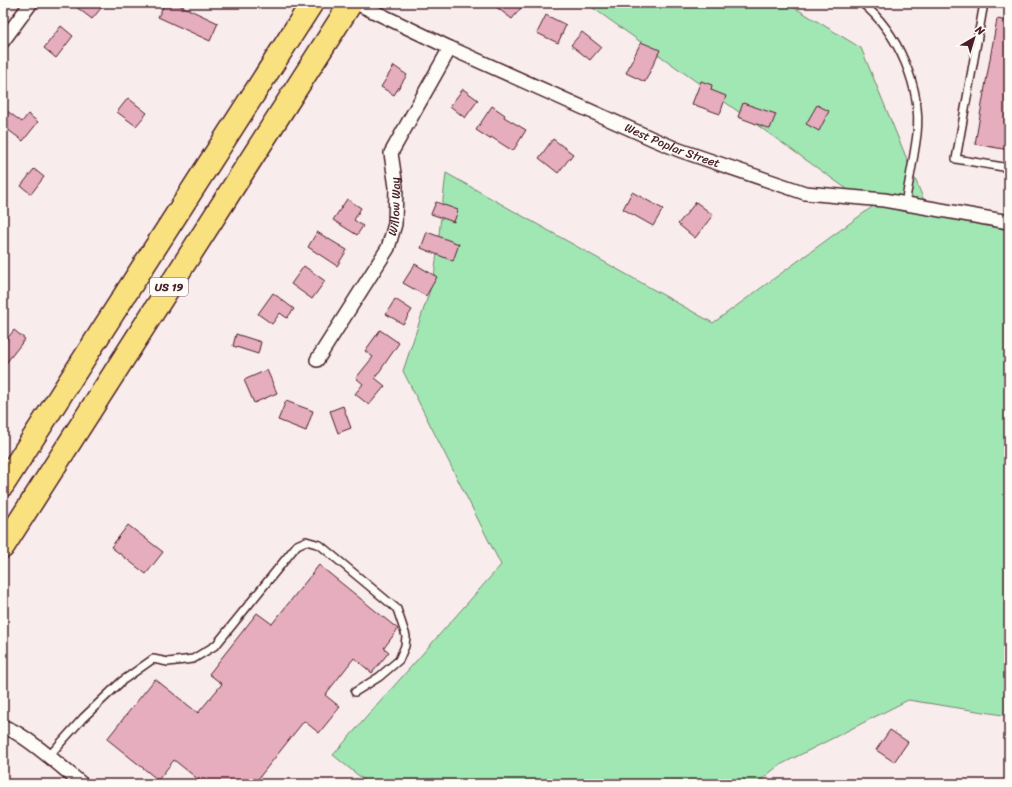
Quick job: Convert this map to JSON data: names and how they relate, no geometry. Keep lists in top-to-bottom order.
{
  "streets": {
    "highway": ["US 19"],
    "street": ["West Poplar Street", "Willow Way"]
  },
  "crossings": [
    ["West Poplar Street", "Willow Way"]
  ],
  "north": "top right"
}
